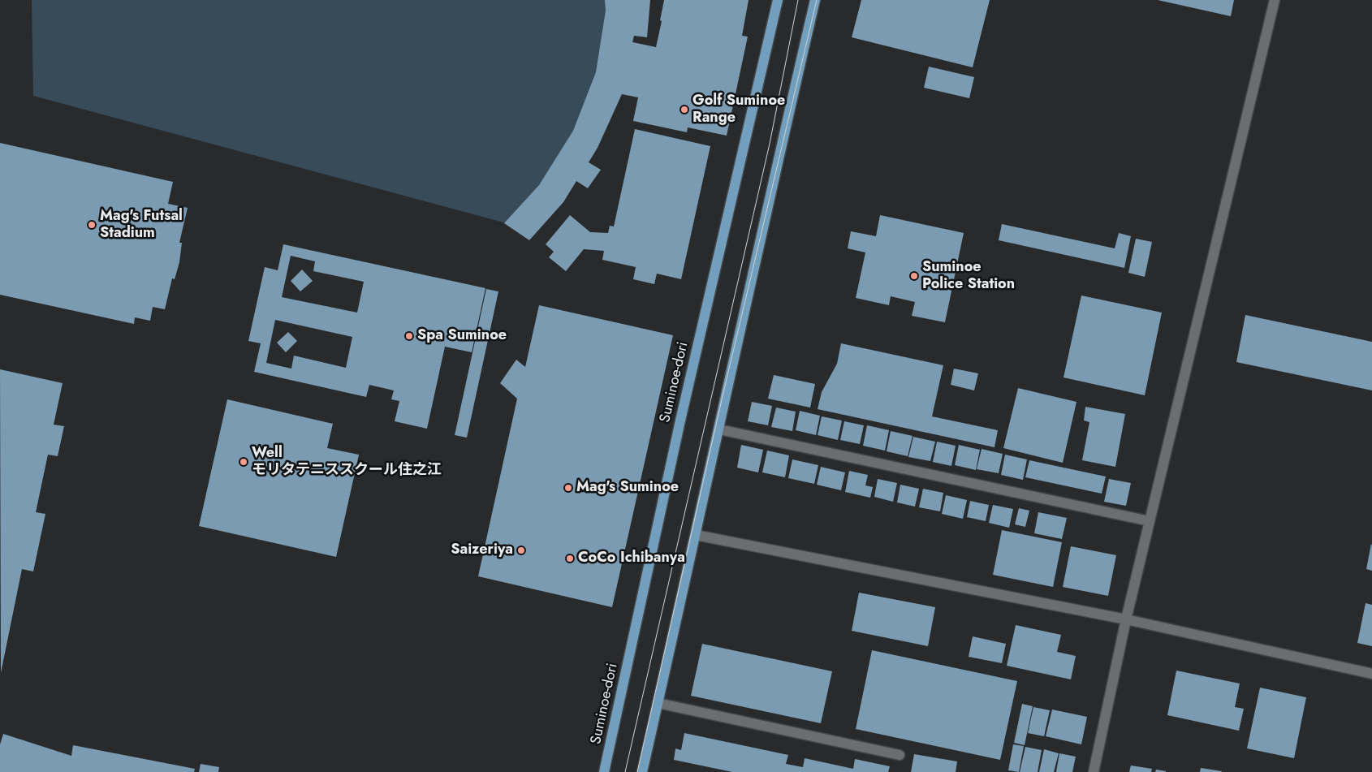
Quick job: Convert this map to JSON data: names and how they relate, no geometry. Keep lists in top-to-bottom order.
{
  "streets": {
    "main road": ["Suminoe-dori"]
  },
  "places": [
    "Golf Suminoe Range",
    "Mag's Futsal Stadium",
    "Suminoe Police Station",
    "Spa Suminoe",
    "Well モリタテニススクール住之江",
    "Mag's Suminoe",
    "Saizeriya",
    "CoCo Ichibanya"
  ]
}
